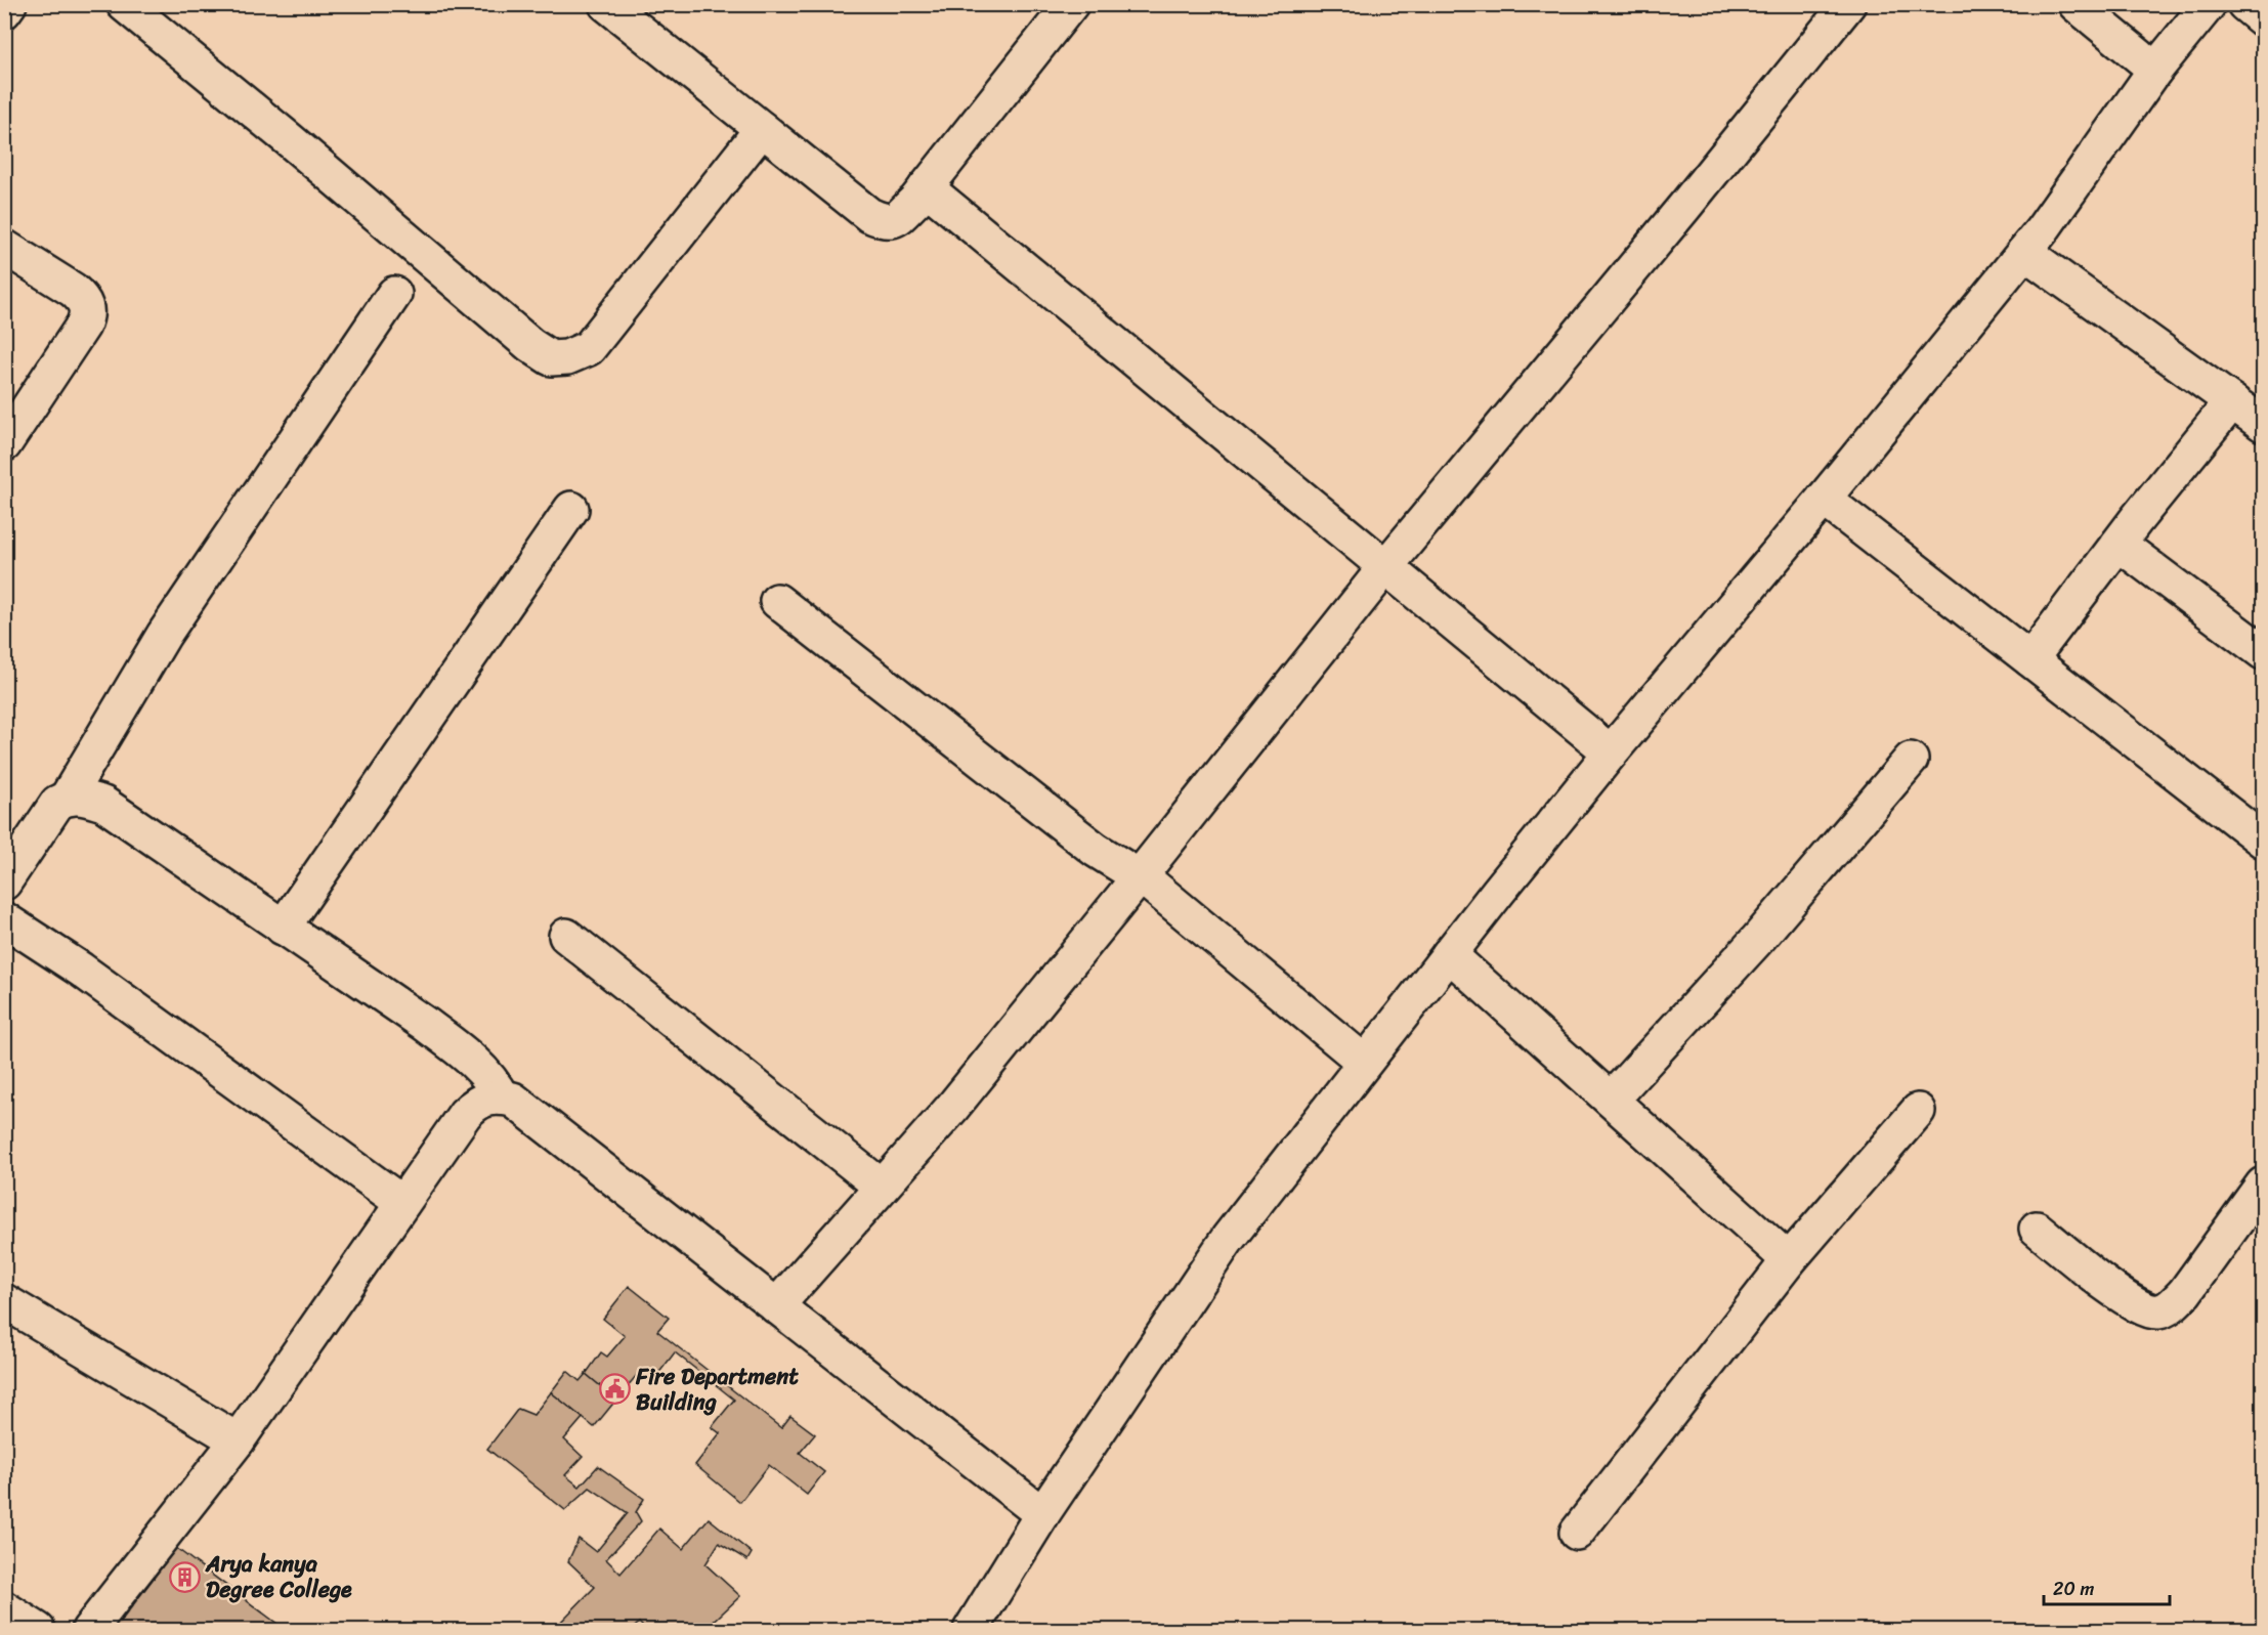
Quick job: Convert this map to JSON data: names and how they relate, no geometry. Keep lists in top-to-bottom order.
{
  "places": {
    "public building": ["Fire Department Building"],
    "building": ["Arya kanya Degree College"]
  },
  "scale_bar": "20 m"
}
